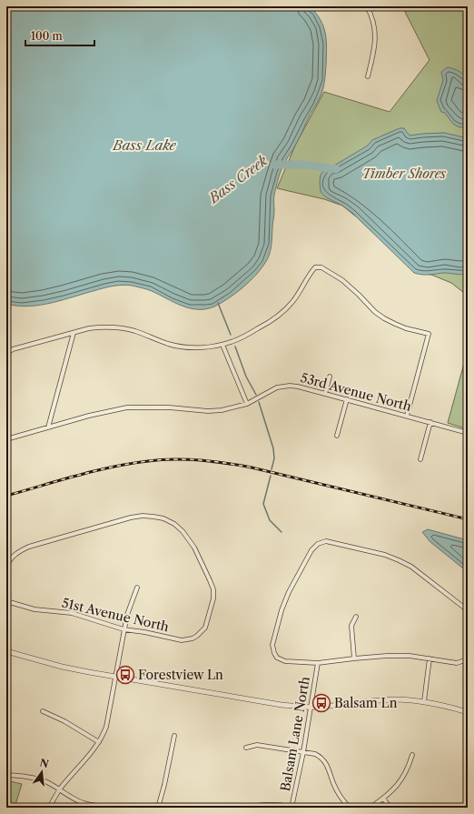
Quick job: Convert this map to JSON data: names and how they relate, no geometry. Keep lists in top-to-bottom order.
{
  "streets": {
    "street": ["53rd Avenue North", "51st Avenue North", "Balsam Lane North"]
  },
  "water": ["Bass Lake", "Bass Creek"],
  "parks": ["Timber Shores"],
  "places": {
    "bus stop": ["Forestview Ln", "Balsam Ln"]
  },
  "scale_bar": "100 m",
  "north": "top"
}
